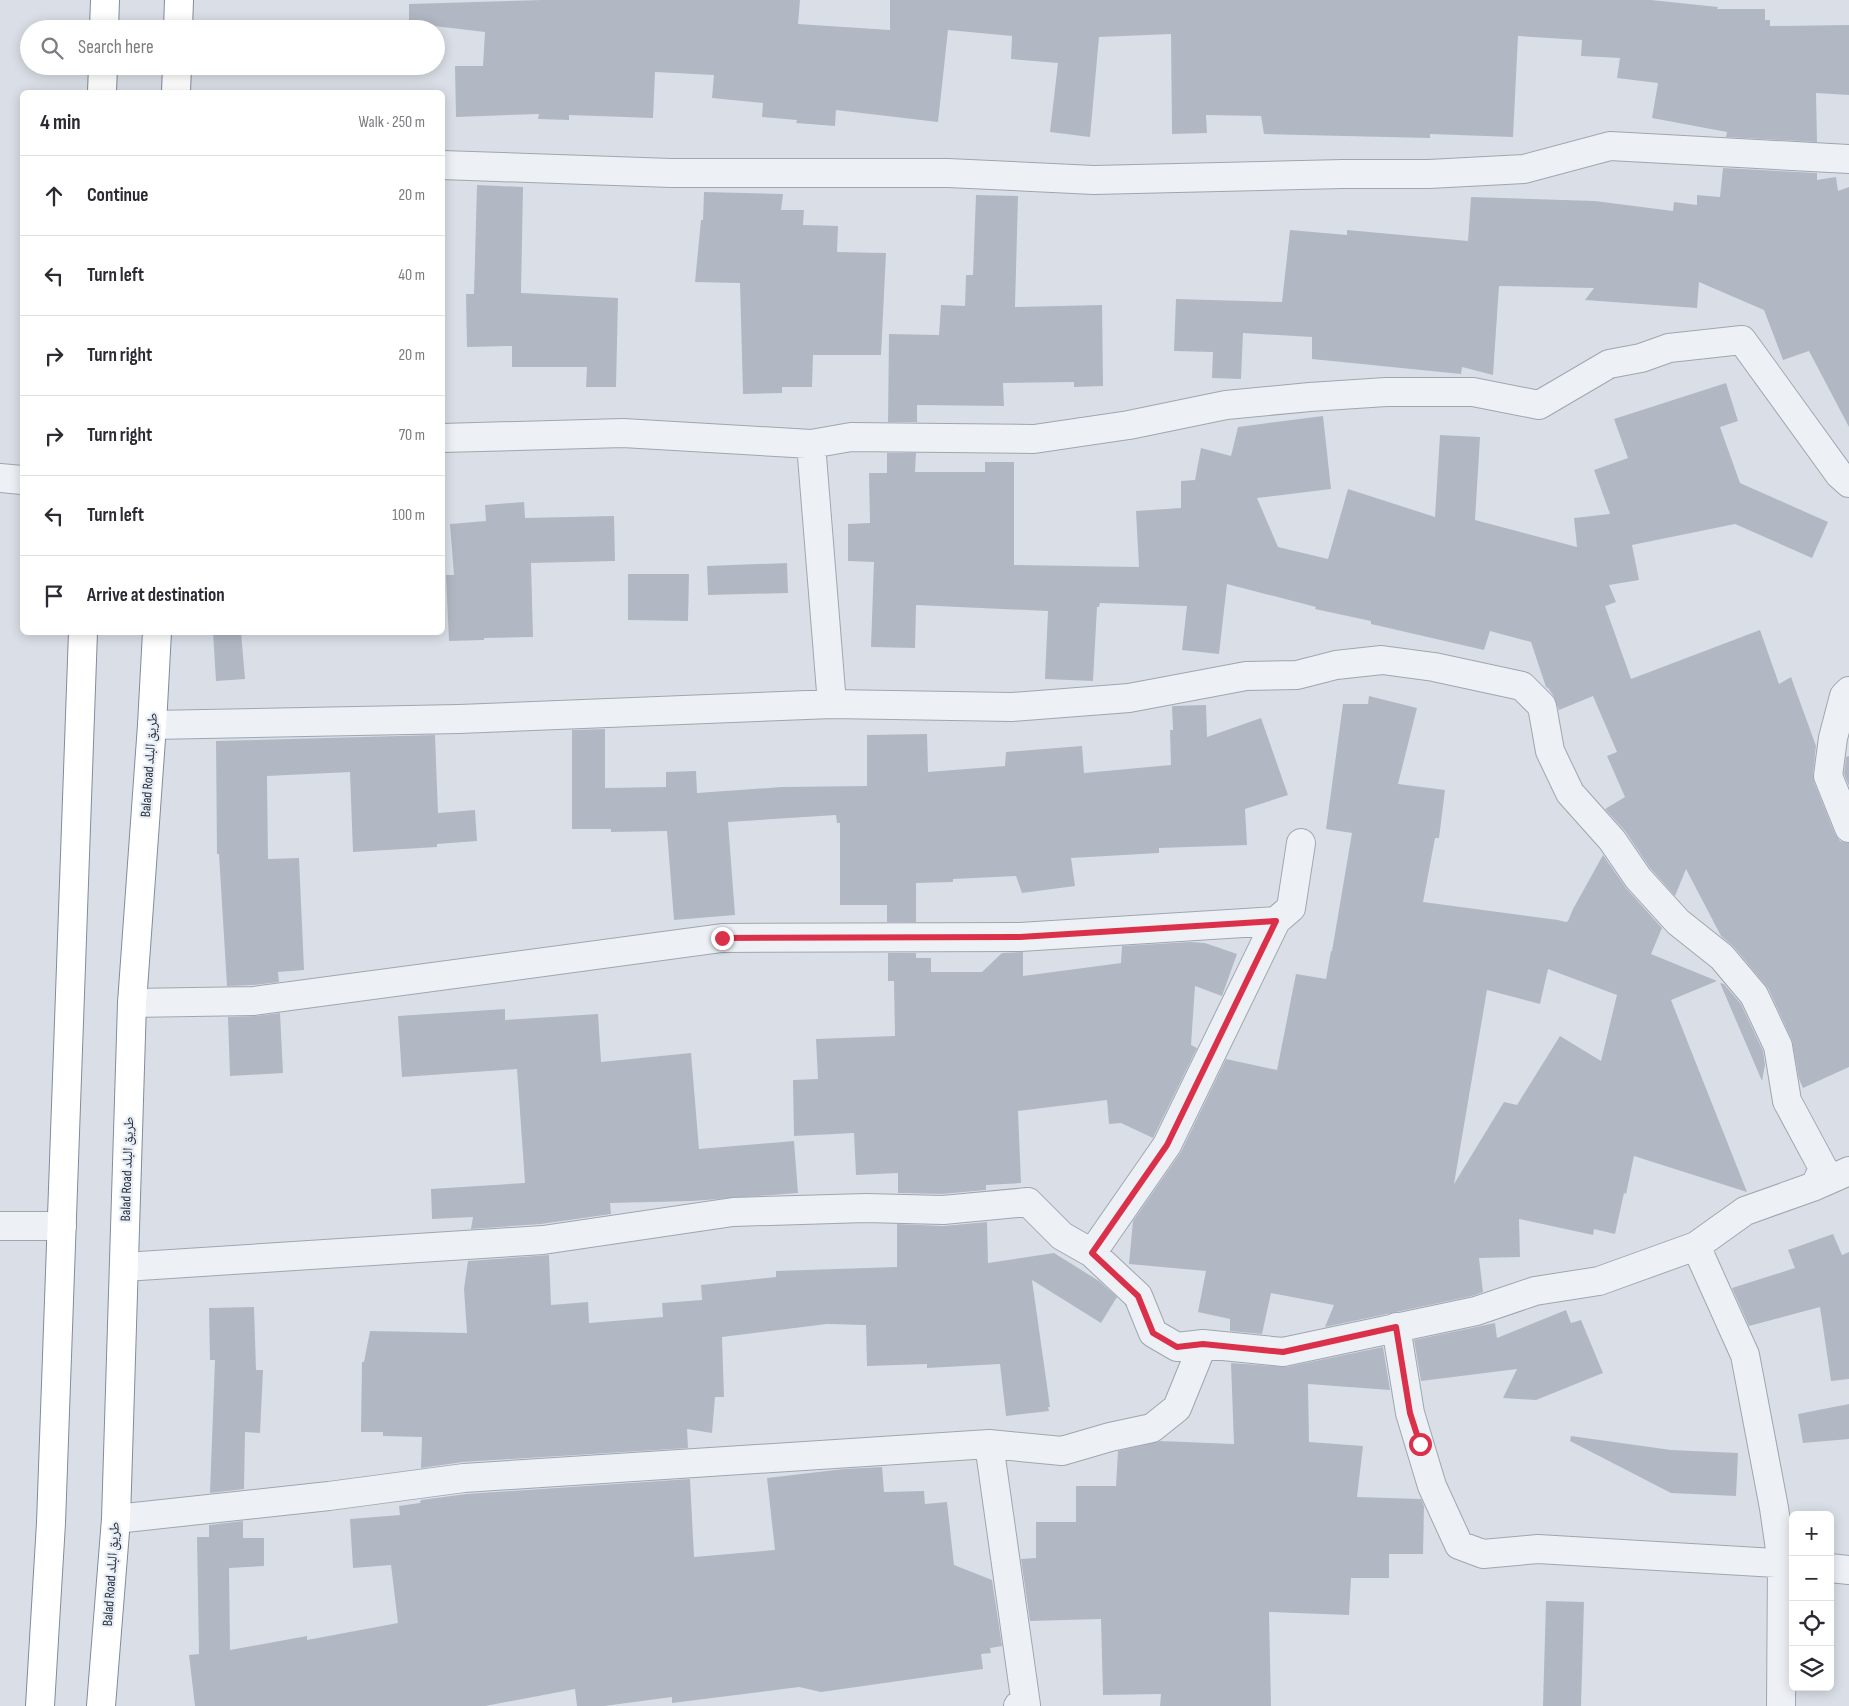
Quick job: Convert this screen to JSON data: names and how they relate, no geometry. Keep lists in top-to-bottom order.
{
  "streets": {
    "highway": ["Balad Road طريق البلد"]
  },
  "page": {
    "search": "Search here",
    "heading": ["4 min", "Walk · 250 m"],
    "list": [
      ["Continue", "20 m"],
      ["Turn left", "40 m"],
      ["Turn right", "20 m"],
      ["Turn right", "70 m"],
      ["Turn left", "100 m"],
      "Arrive at destination"
    ],
    "map_buttons": ["+", "−"]
  }
}
